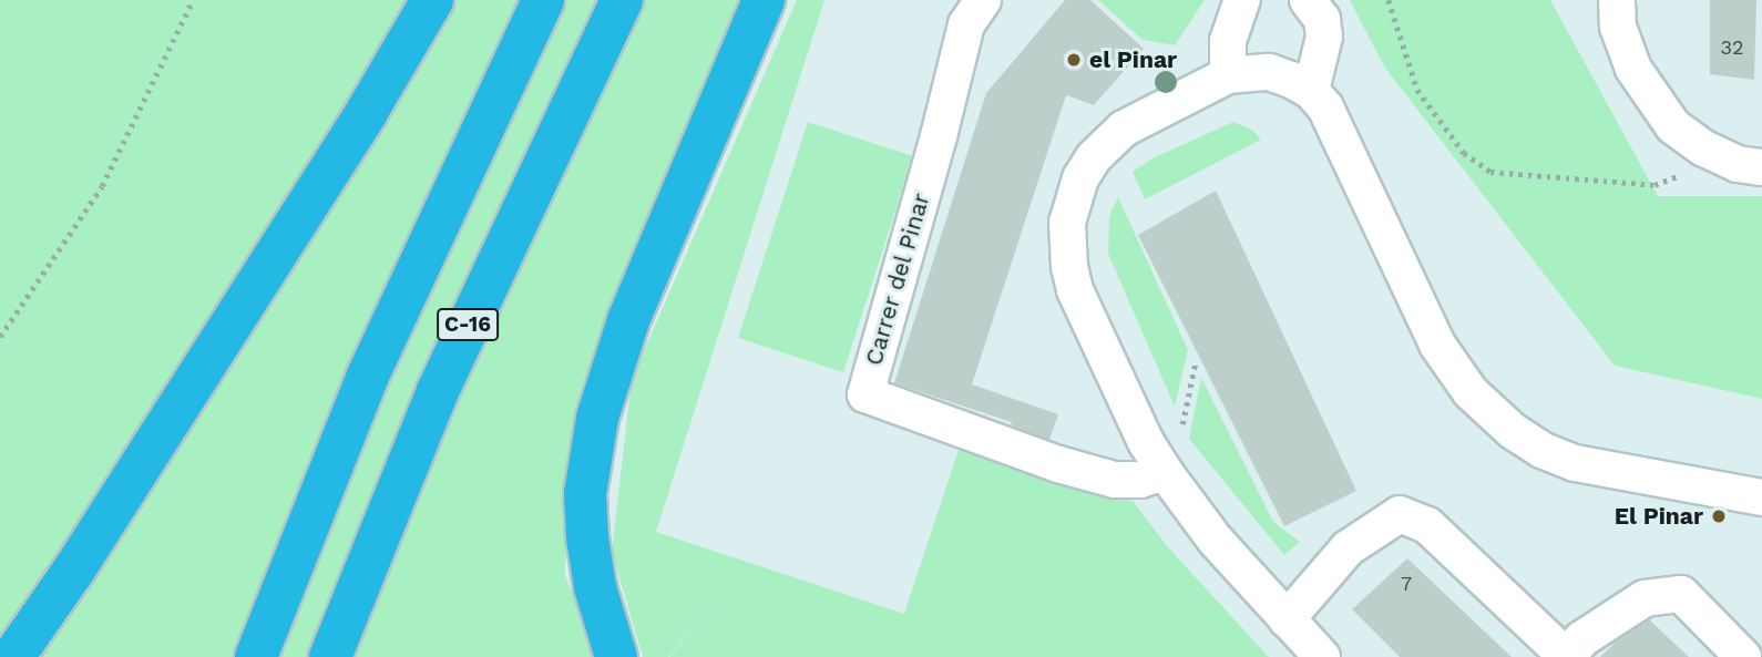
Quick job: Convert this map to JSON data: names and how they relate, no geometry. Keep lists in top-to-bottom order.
{
  "streets": {
    "highway": ["C-16"],
    "street": ["Carrer del Pinar"]
  },
  "places": ["el Pinar", "El Pinar"],
  "house_numbers": ["32", "7"]
}
